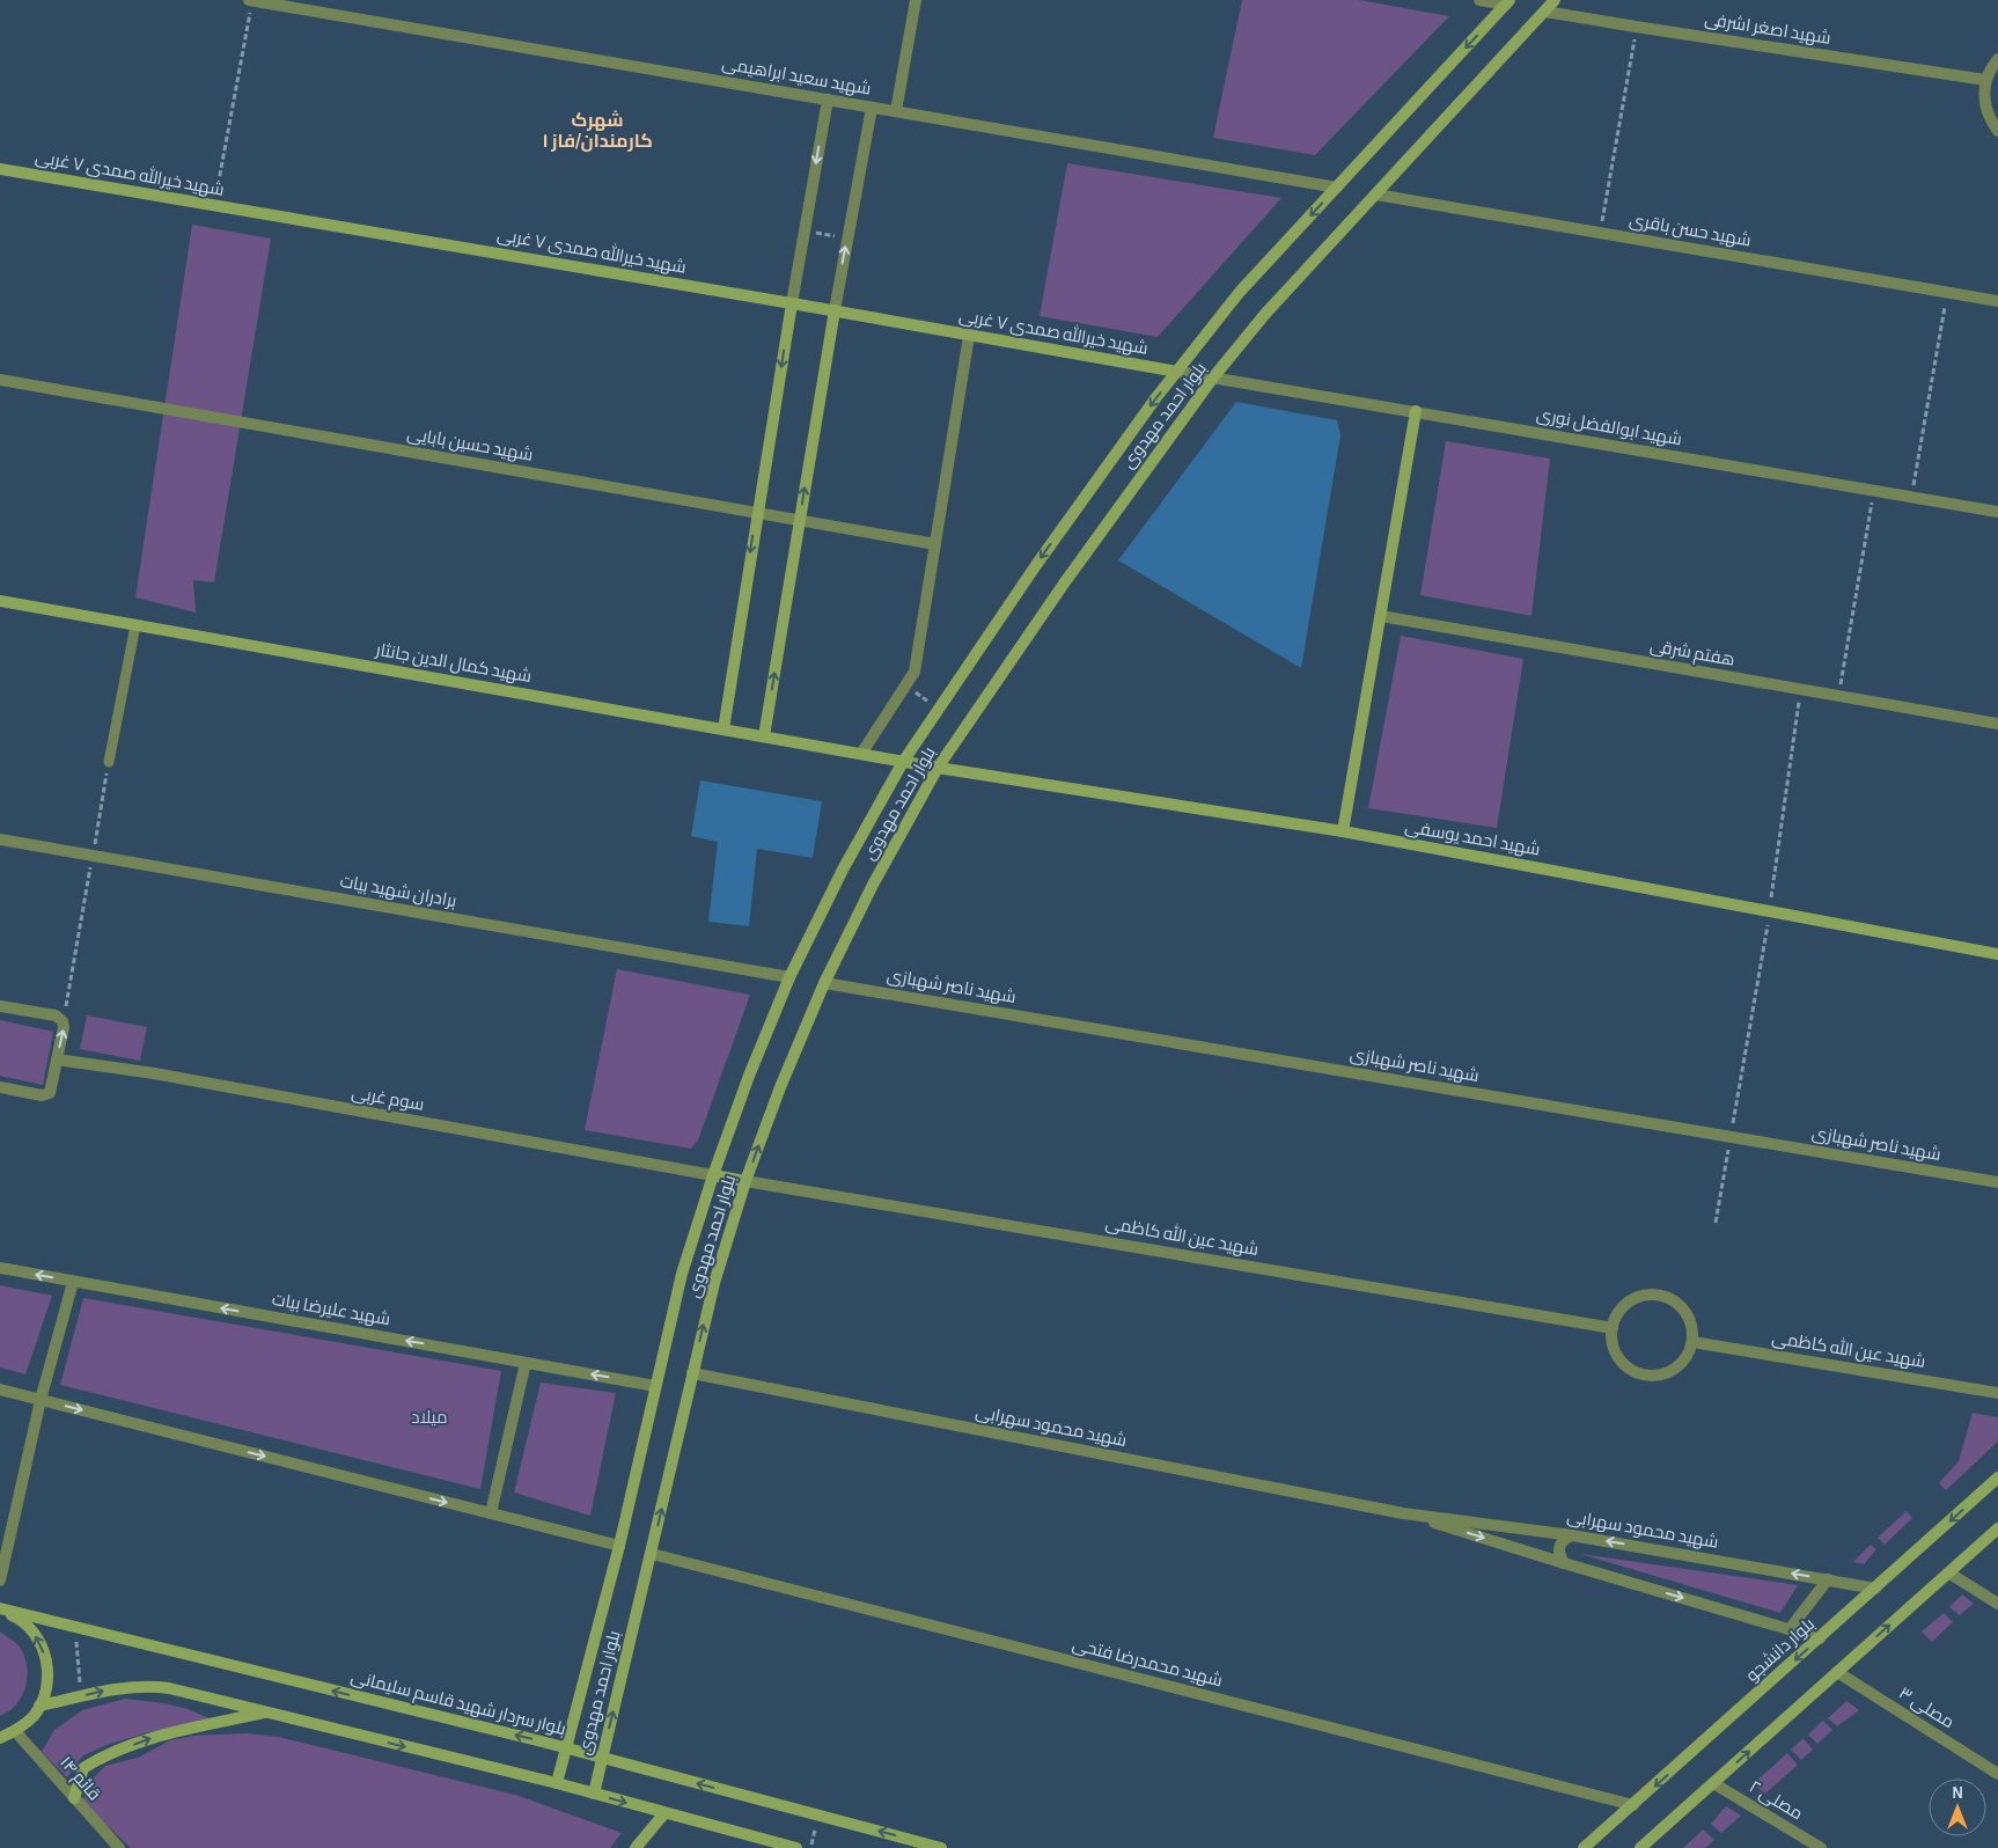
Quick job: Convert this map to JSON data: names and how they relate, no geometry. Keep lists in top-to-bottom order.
{
  "streets": {
    "main road": [
      "شهید خیرالله صمدی ۷ غربی",
      "بلوار احمد مهدوی",
      "شهید کمال الدین جانثار",
      "شهید احمد یوسفی",
      "بلوار دانشجو",
      "بلوار سردار شهید قاسم سلیمانی"
    ],
    "street": [
      "شهید اصغر اشرفی",
      "شهید سعید ابراهیمی",
      "شهید حسن باقری",
      "شهید ابوالفضل نوری",
      "شهید حسین بابایی",
      "هفتم شرقی",
      "برادران شهید بیات",
      "شهید ناصر شهبازی",
      "سوم غربی",
      "شهید عین الله کاظمی",
      "شهید علیرضا بیات",
      "شهید محمود سهرابی",
      "شهید محمدرضا فتحی",
      "مصلی ۳",
      "قائم ۱۴",
      "مصلی ۲"
    ]
  },
  "crossings": [
    ["شهید اصغر اشرفی", "بلوار احمد مهدوی"],
    ["شهید سعید ابراهیمی", "بلوار احمد مهدوی"],
    ["شهید خیرالله صمدی ۷ غربی", "بلوار احمد مهدوی"],
    ["شهید خیرالله صمدی ۷ غربی", "شهید ابوالفضل نوری"],
    ["شهید حسن باقری", "بلوار احمد مهدوی"],
    ["بلوار احمد مهدوی", "شهید ابوالفضل نوری"],
    ["بلوار احمد مهدوی", "شهید کمال الدین جانثار"],
    ["بلوار احمد مهدوی", "شهید احمد یوسفی"],
    ["بلوار احمد مهدوی", "برادران شهید بیات"],
    ["بلوار احمد مهدوی", "شهید ناصر شهبازی"],
    ["بلوار احمد مهدوی", "سوم غربی"],
    ["بلوار احمد مهدوی", "شهید عین الله کاظمی"],
    ["بلوار احمد مهدوی", "شهید علیرضا بیات"],
    ["بلوار احمد مهدوی", "شهید محمود سهرابی"],
    ["بلوار احمد مهدوی", "شهید محمدرضا فتحی"],
    ["بلوار احمد مهدوی", "بلوار سردار شهید قاسم سلیمانی"],
    ["شهید کمال الدین جانثار", "شهید احمد یوسفی"],
    ["شهید محمود سهرابی", "بلوار دانشجو"],
    ["بلوار دانشجو", "شهید محمدرضا فتحی"]
  ],
  "one_way": ["شهید علیرضا بیات"],
  "districts": ["شهرک کارمندان/فاز ۱"],
  "parks": ["میلاد"],
  "north": "top"
}
